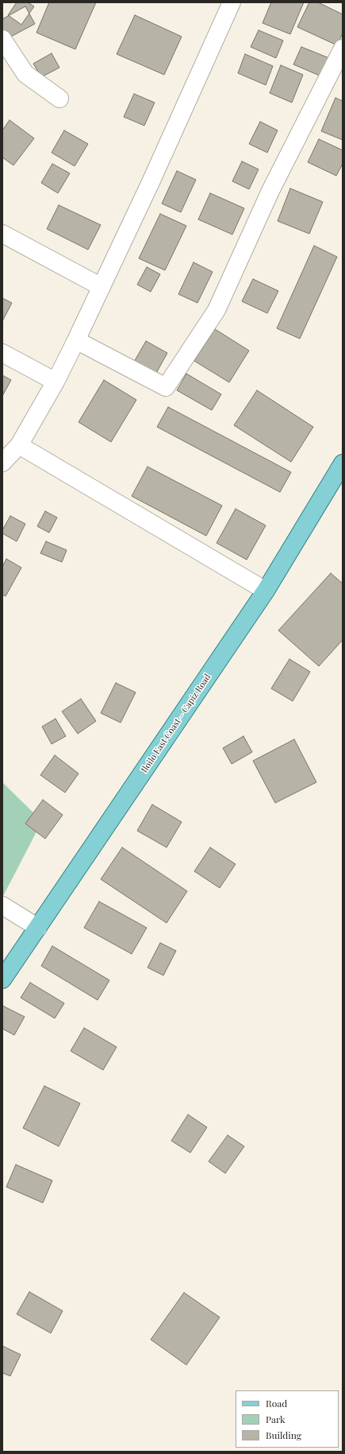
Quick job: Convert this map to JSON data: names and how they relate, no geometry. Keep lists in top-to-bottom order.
{
  "streets": {
    "main road": ["Iloilo East Coast – Capiz Road"]
  },
  "legend": ["Road", "Park", "Building"]
}
